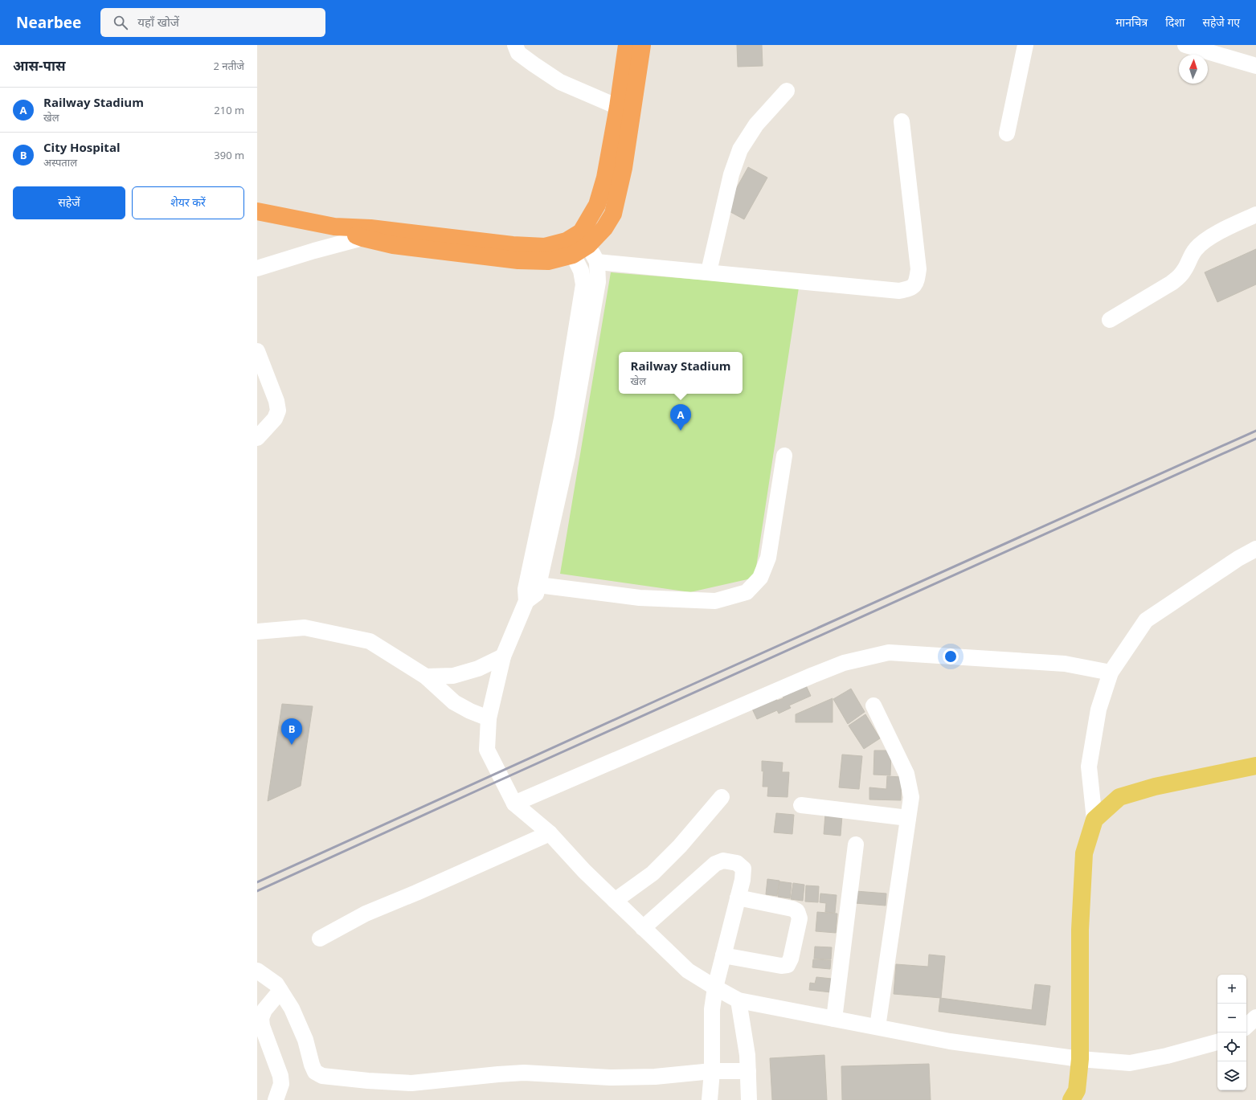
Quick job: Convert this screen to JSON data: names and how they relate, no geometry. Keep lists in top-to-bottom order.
{
  "north": "top",
  "page": {
    "header": "Nearbee",
    "search": "यहाँ खोजें",
    "nav": ["मानचित्र", "दिशा", "सहेजे गए"],
    "heading": ["आस-पास", "2 नतीजे"],
    "list": [
      {
        "mark": "A",
        "name": "Railway Stadium",
        "note": "खेल",
        "value": "210 m"
      },
      {
        "mark": "B",
        "name": "City Hospital",
        "note": "अस्पताल",
        "value": "390 m"
      }
    ],
    "buttons": ["सहेजें", "शेयर करें"],
    "popup": ["Railway Stadium", "खेल"],
    "pins": ["A", "B"],
    "map_buttons": ["+", "−"]
  }
}
